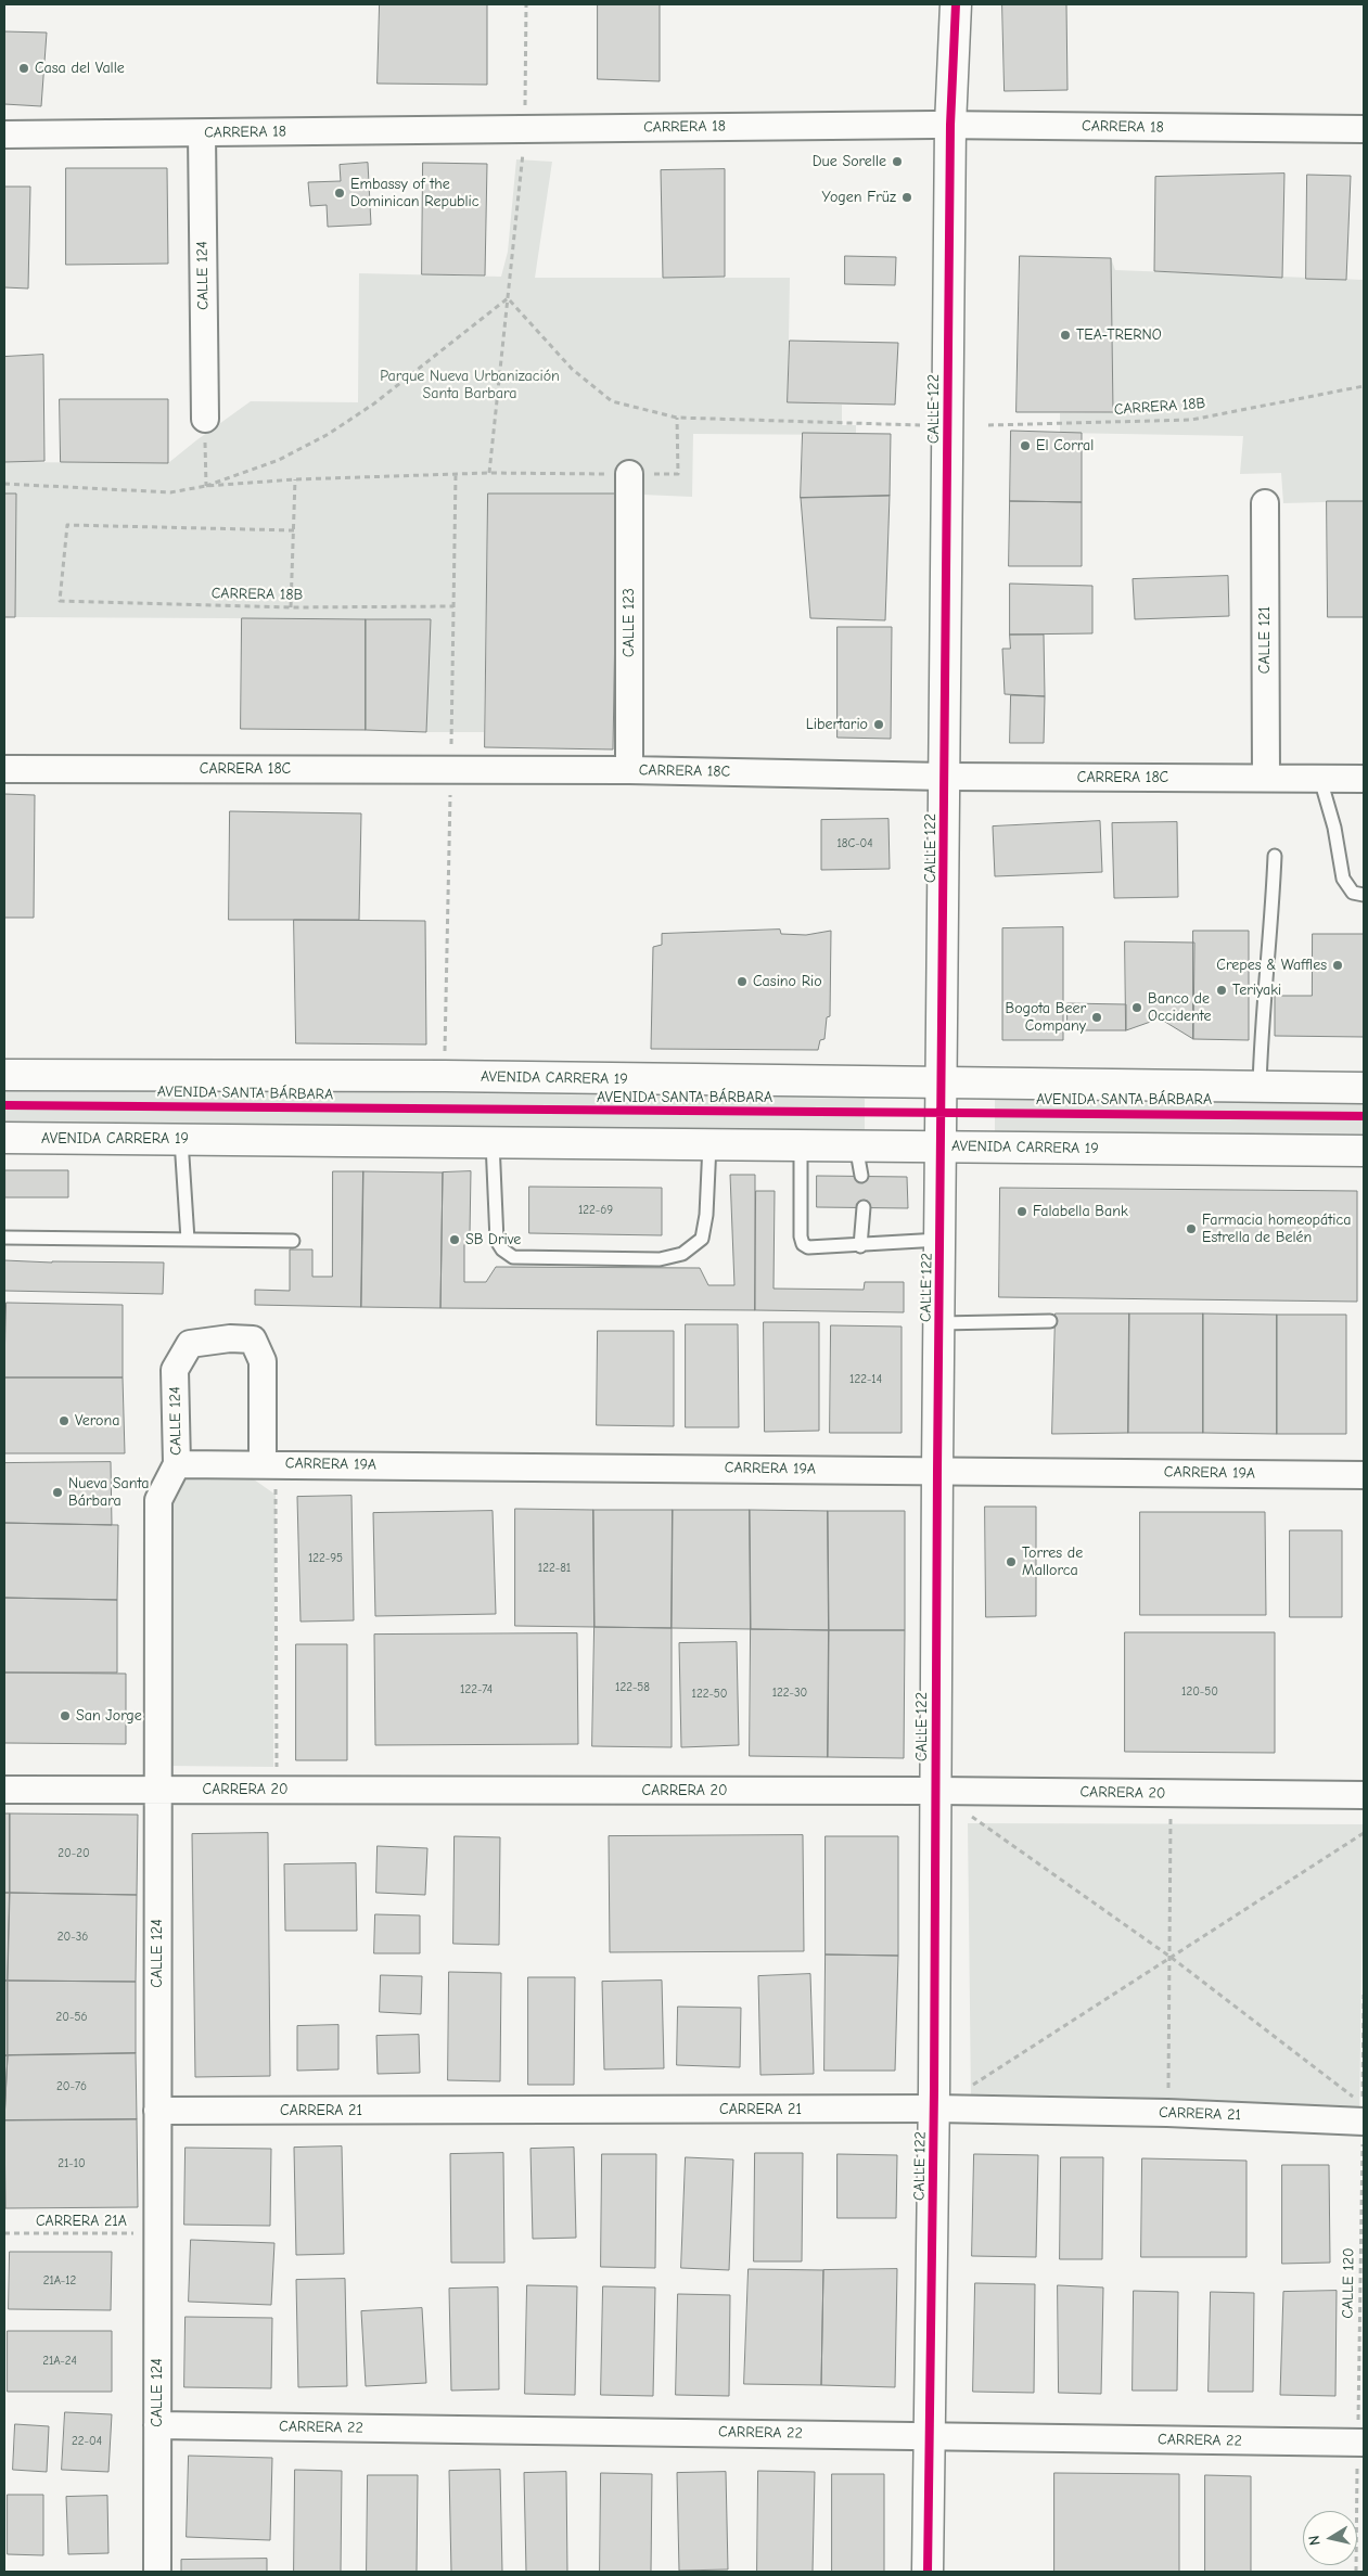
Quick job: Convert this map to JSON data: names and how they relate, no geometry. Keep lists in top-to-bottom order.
{
  "streets": {
    "main road": ["CALLE 122", "AVENIDA CARRERA 19"],
    "street": [
      "CARRERA 18",
      "CALLE 124",
      "CALLE 123",
      "CALLE 121",
      "CARRERA 18C",
      "CARRERA 19A",
      "CARRERA 20",
      "CARRERA 21",
      "CARRERA 22"
    ],
    "path": ["CARRERA 18B", "CARRERA 21A", "CALLE 120"],
    "cycle path": ["AVENIDA SANTA BÁRBARA"]
  },
  "crossings": [
    ["CARRERA 18", "CALLE 124"],
    ["CARRERA 18", "CALLE 122"],
    ["CALLE 124", "CARRERA 19A"],
    ["CALLE 124", "CARRERA 20"],
    ["CALLE 124", "CARRERA 21"],
    ["CALLE 124", "CARRERA 21A"],
    ["CALLE 124", "CARRERA 22"],
    ["CALLE 122", "CARRERA 18C"],
    ["CALLE 122", "AVENIDA CARRERA 19"],
    ["CALLE 122", "CARRERA 19A"],
    ["CALLE 122", "CARRERA 20"],
    ["CALLE 122", "CARRERA 21"],
    ["CALLE 122", "CARRERA 22"],
    ["CALLE 123", "CARRERA 18C"],
    ["CALLE 121", "CARRERA 18C"],
    ["CARRERA 21", "CALLE 120"],
    ["CALLE 120", "CARRERA 22"]
  ],
  "parks": ["Parque Nueva Urbanización Santa Barbara"],
  "places": [
    "Casa del Valle",
    "Due Sorelle",
    "Embassy of the Dominican Republic",
    "Yogen Früz",
    "TEA-TRERNO",
    "El Corral",
    "Libertario",
    "Crepes & Waffles",
    "Casino Rio",
    "Teriyaki",
    "Banco de Occidente",
    "Bogota Beer Company",
    "Falabella Bank",
    "Farmacia homeopática Estrella de Belén",
    "SB Drive",
    "Verona",
    "Nueva Santa Bárbara",
    "Torres de Mallorca",
    "San Jorge"
  ],
  "house_numbers": [
    "18C-04",
    "122-69",
    "122-14",
    "122-95",
    "122-81",
    "122-58",
    "122-74",
    "120-50",
    "122-30",
    "122-50",
    "20-20",
    "20-36",
    "20-56",
    "20-76",
    "21-10",
    "21A-12",
    "21A-24",
    "22-04"
  ],
  "north": "left"
}
